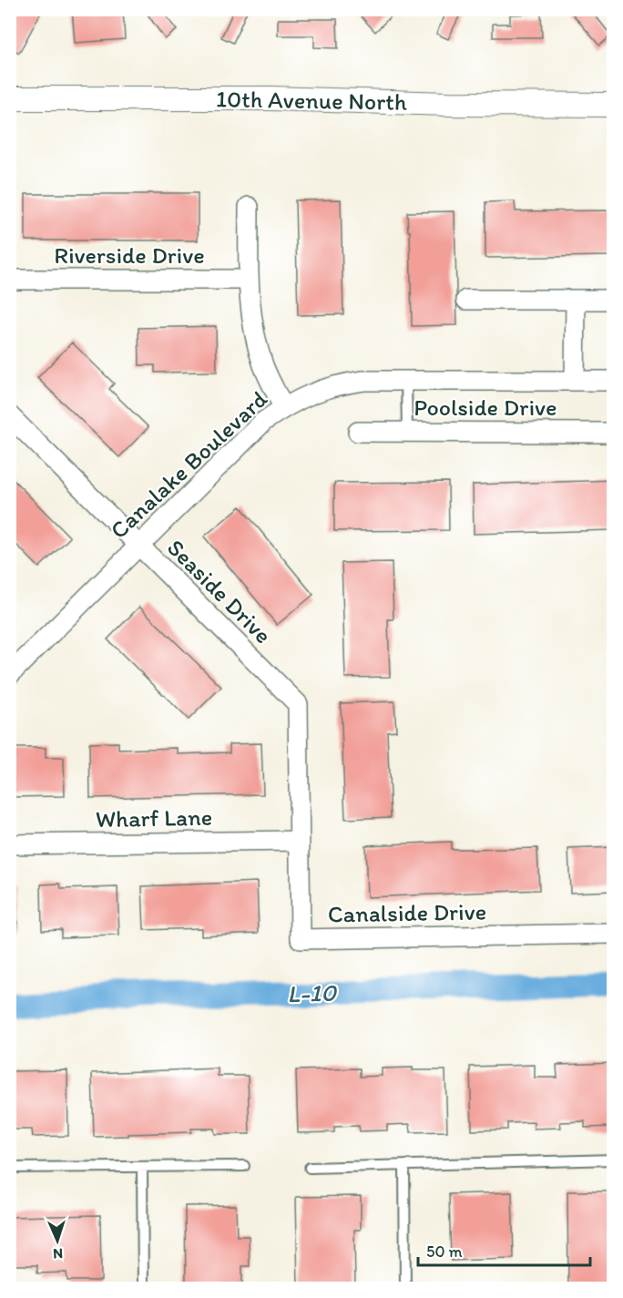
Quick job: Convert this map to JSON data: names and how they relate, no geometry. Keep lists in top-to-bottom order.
{
  "streets": {
    "street": [
      "10th Avenue North",
      "Riverside Drive",
      "Poolside Drive",
      "Canalake Boulevard",
      "Seaside Drive",
      "Wharf Lane",
      "Canalside Drive"
    ]
  },
  "crossings": [
    ["Canalake Boulevard", "Seaside Drive"],
    ["Seaside Drive", "Wharf Lane"],
    ["Seaside Drive", "Canalside Drive"],
    ["Wharf Lane", "Canalside Drive"]
  ],
  "water": ["L-10"],
  "scale_bar": "50 m",
  "north": "bottom"
}
